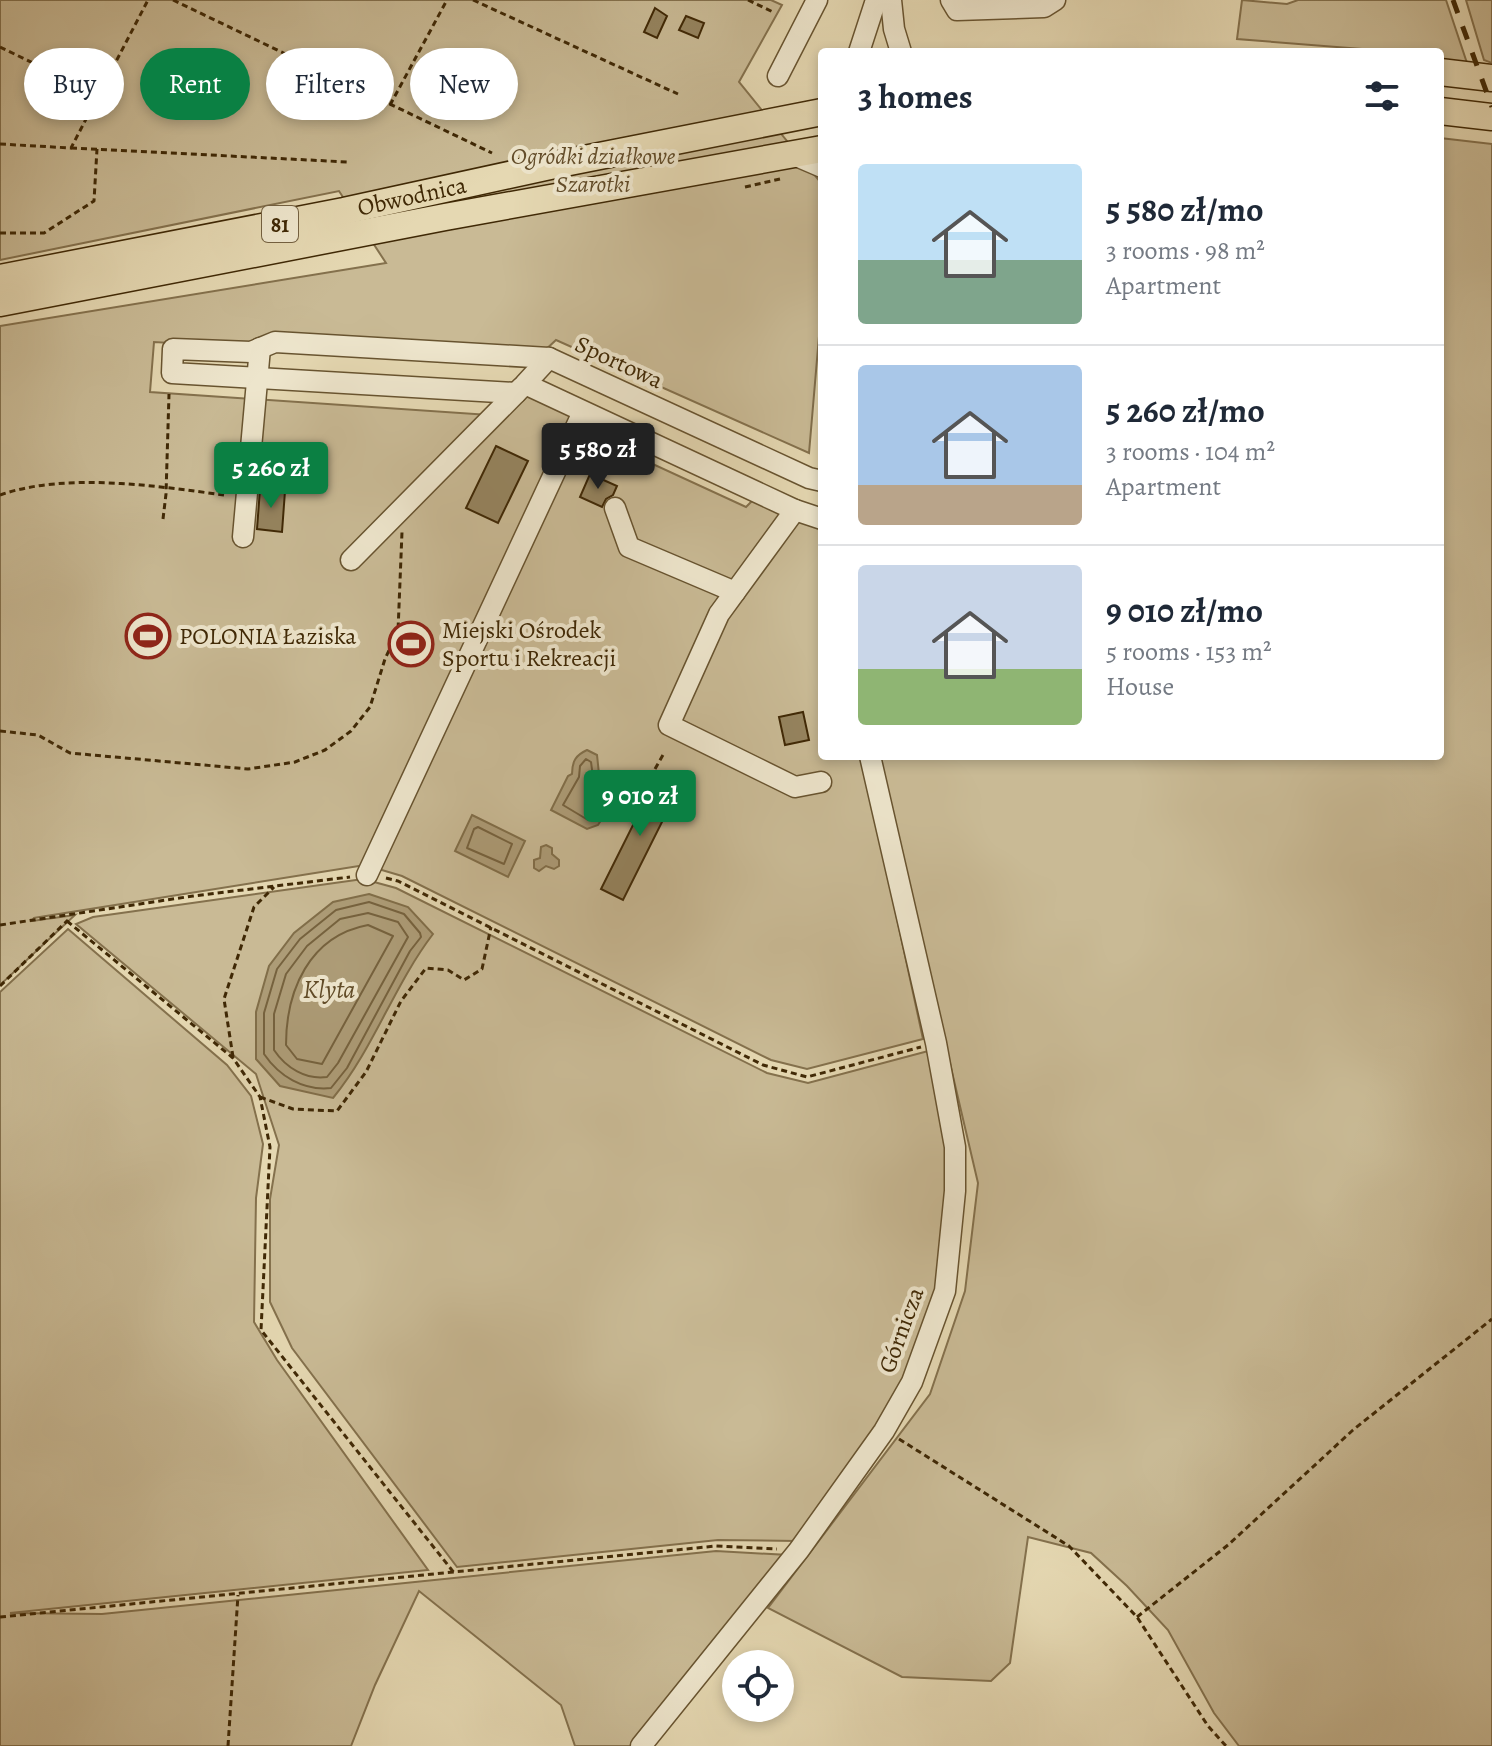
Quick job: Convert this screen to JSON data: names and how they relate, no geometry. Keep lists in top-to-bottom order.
{
  "streets": {
    "main road": ["Obwodnica", "81"],
    "street": ["Sportowa", "Górnicza"]
  },
  "water": ["Klyta"],
  "parks": ["Ogródki działkowe Szarotki"],
  "places": {
    "sports": ["POLONIA Łaziska", "Miejski Ośrodek Sportu i Rekreacji"]
  },
  "page": {
    "chip": [
      "Buy",
      "Rent",
      "Filters",
      "New"
    ],
    "heading": "3 homes",
    "list": [
      {
        "name": "5 580 zł/mo",
        "note": "3 rooms · 98 m² · Apartment"
      },
      {
        "name": "5 260 zł/mo",
        "note": "3 rooms · 104 m² · Apartment"
      },
      {
        "name": "9 010 zł/mo",
        "note": "5 rooms · 153 m² · House"
      }
    ],
    "price": ["5 580 zł", "5 260 zł", "9 010 zł"]
  }
}
